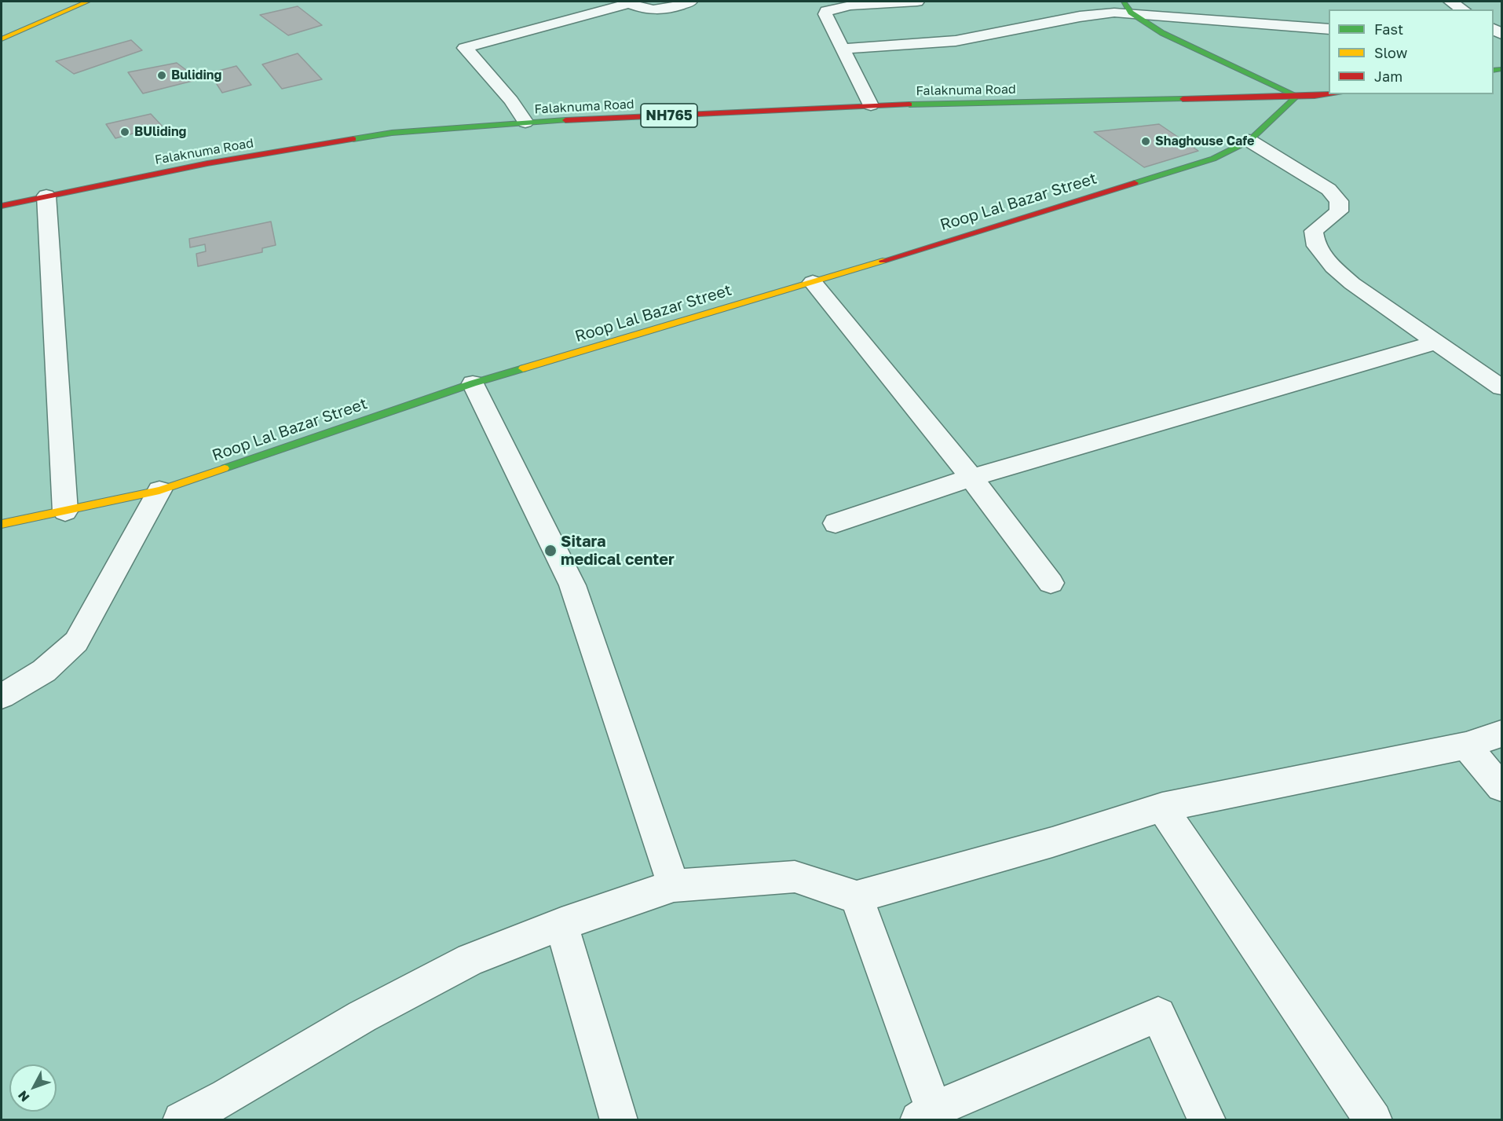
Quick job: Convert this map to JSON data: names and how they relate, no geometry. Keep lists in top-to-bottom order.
{
  "streets": {
    "main road": ["Falaknuma Road", "NH765", "Roop Lal Bazar Street"]
  },
  "crossings": [
    ["Falaknuma Road", "Roop Lal Bazar Street"]
  ],
  "places": [
    "Buliding",
    "BUliding",
    "Shaghouse Cafe",
    "Sitara medical center"
  ],
  "legend": ["Fast", "Slow", "Jam"],
  "north": "bottom left"
}
